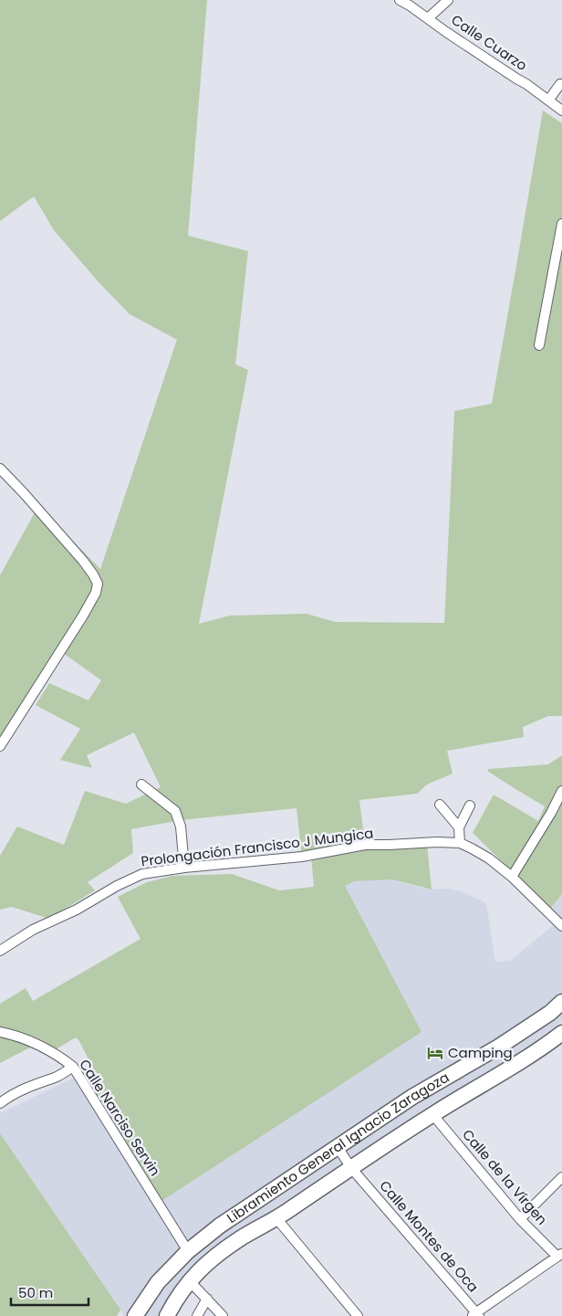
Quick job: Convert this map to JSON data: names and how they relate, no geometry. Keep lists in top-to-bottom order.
{
  "streets": {
    "main road": ["Libramiento General Ignacio Zaragoza"],
    "street": [
      "Calle Cuarzo",
      "Prolongación Francisco J Mungica",
      "Calle Narciso Servin",
      "Calle de la Vírgen",
      "Calle Montes de Oca"
    ]
  },
  "crossings": [
    ["Calle Narciso Servin", "Libramiento General Ignacio Zaragoza"],
    ["Libramiento General Ignacio Zaragoza", "Calle de la Vírgen"],
    ["Libramiento General Ignacio Zaragoza", "Calle Montes de Oca"]
  ],
  "places": {
    "hotel": ["Camping"]
  },
  "scale_bar": "50 m"
}
